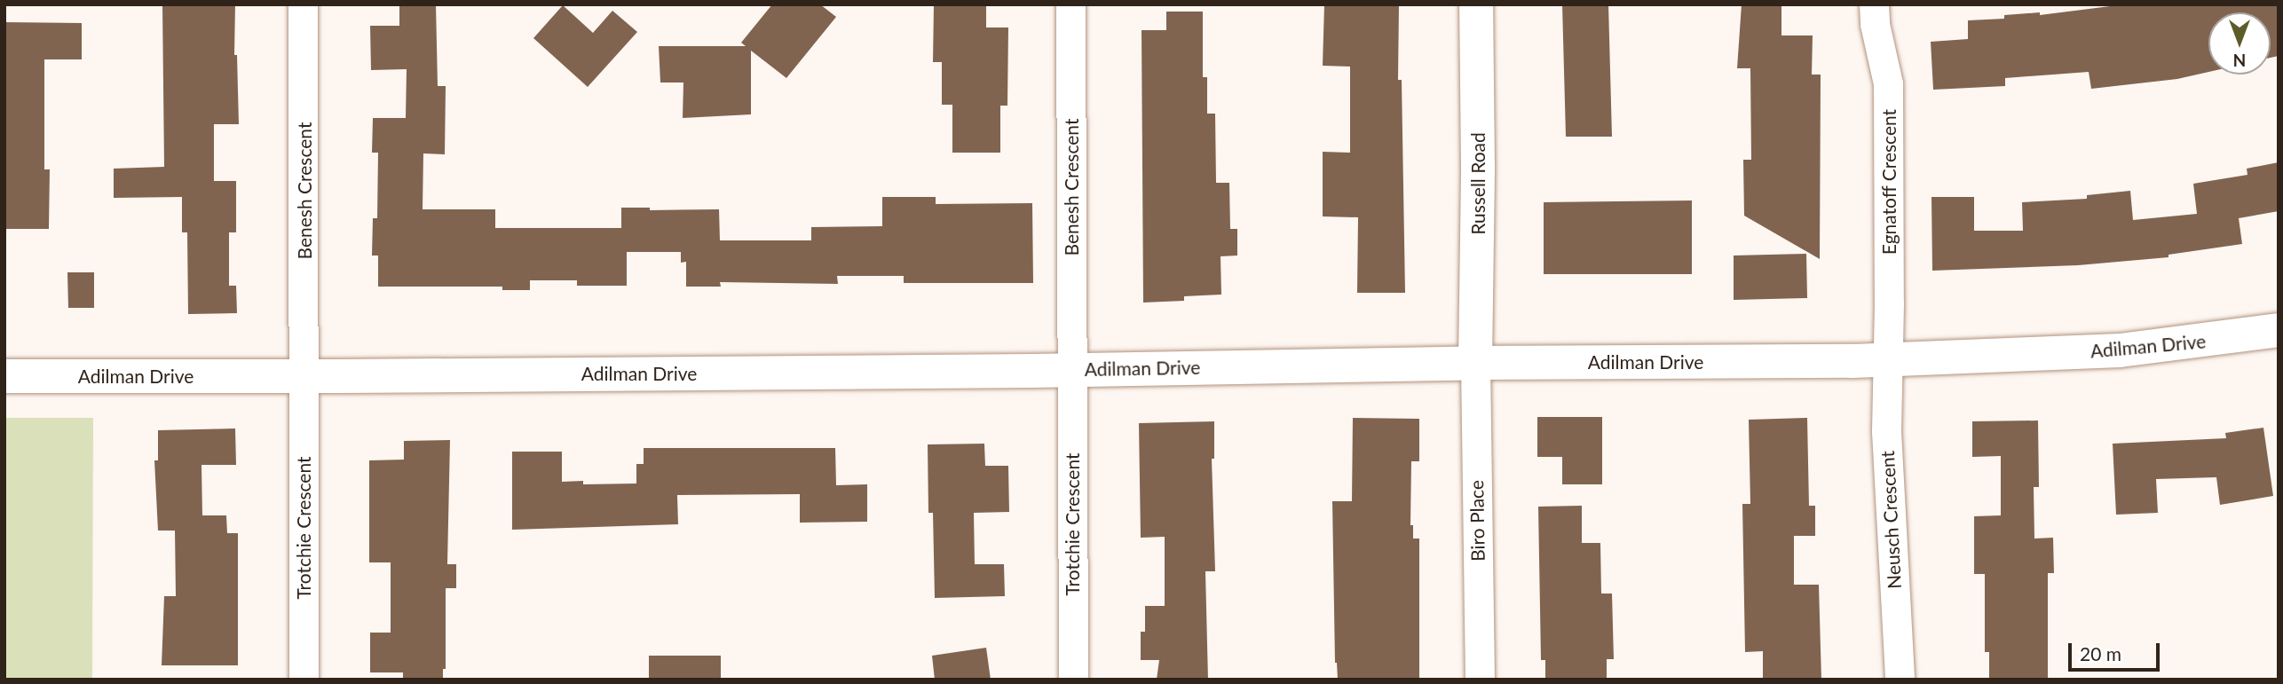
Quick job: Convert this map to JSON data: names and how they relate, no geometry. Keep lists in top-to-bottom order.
{
  "streets": {
    "street": [
      "Egnatoff Crescent",
      "Russell Road",
      "Benesh Crescent",
      "Adilman Drive",
      "Neusch Crescent",
      "Biro Place",
      "Trotchie Crescent"
    ]
  },
  "crossings": [
    ["Egnatoff Crescent", "Adilman Drive"],
    ["Egnatoff Crescent", "Neusch Crescent"],
    ["Russell Road", "Adilman Drive"],
    ["Russell Road", "Biro Place"],
    ["Benesh Crescent", "Adilman Drive"],
    ["Benesh Crescent", "Trotchie Crescent"],
    ["Adilman Drive", "Neusch Crescent"],
    ["Adilman Drive", "Biro Place"],
    ["Adilman Drive", "Trotchie Crescent"]
  ],
  "scale_bar": "20 m",
  "north": "bottom"
}
